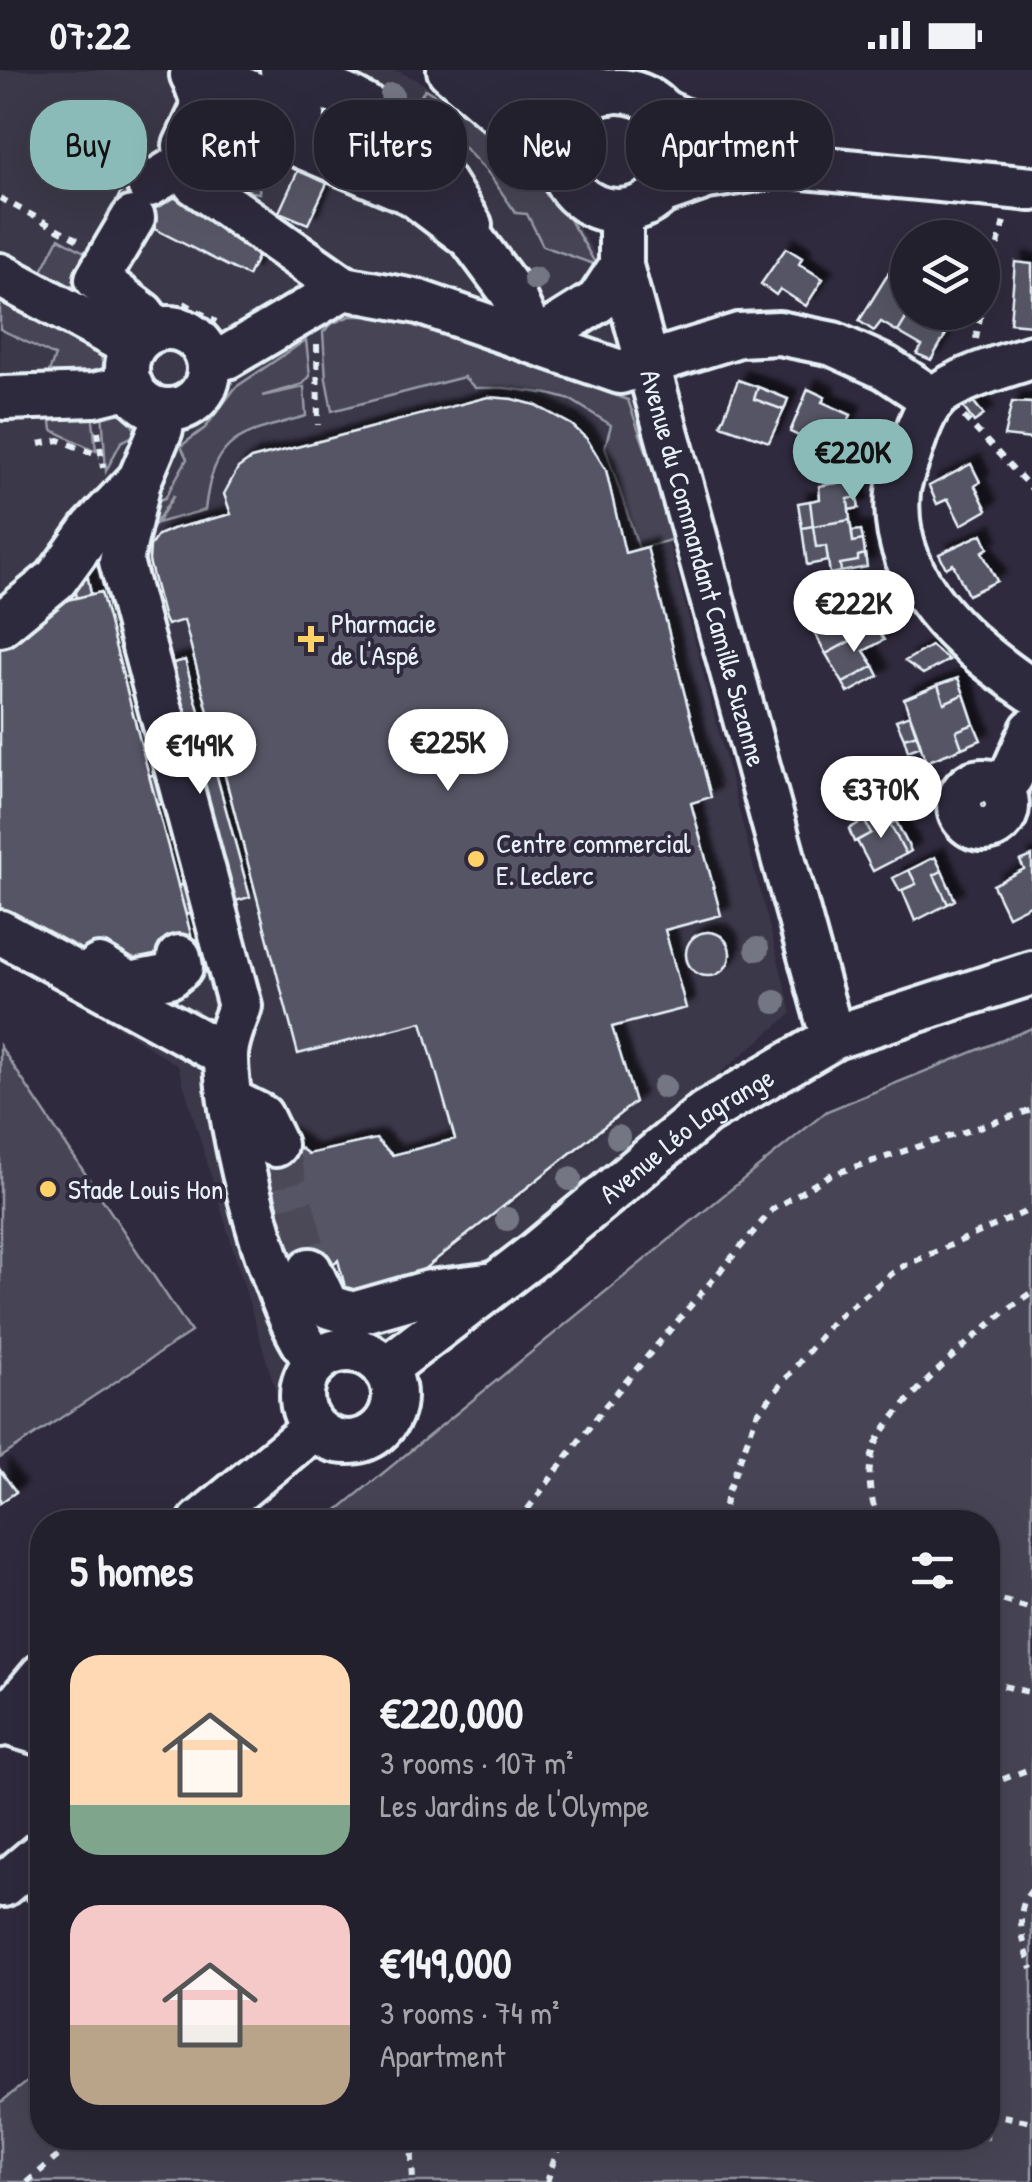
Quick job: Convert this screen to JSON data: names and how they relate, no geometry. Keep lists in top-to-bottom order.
{
  "streets": {
    "street": ["Avenue du Commandant Camille Suzanne", "Avenue Léo Lagrange"]
  },
  "crossings": [
    ["Avenue du Commandant Camille Suzanne", "Avenue Léo Lagrange"]
  ],
  "places": {
    "health": ["Pharmacie de l'Aspé"],
    "other": ["Centre commercial E. Leclerc", "Stade Louis Hon"]
  },
  "page": {
    "status": "07:22",
    "chip": [
      "Buy",
      "Rent",
      "Filters",
      "New",
      "Apartment"
    ],
    "price": [
      "€220K",
      "€222K",
      "€225K",
      "€149K",
      "€370K"
    ],
    "heading": "5 homes",
    "list": [
      {
        "name": "€220,000",
        "note": "3 rooms · 107 m² · Les Jardins de l'Olympe"
      },
      {
        "name": "€149,000",
        "note": "3 rooms · 74 m² · Apartment"
      }
    ]
  }
}
